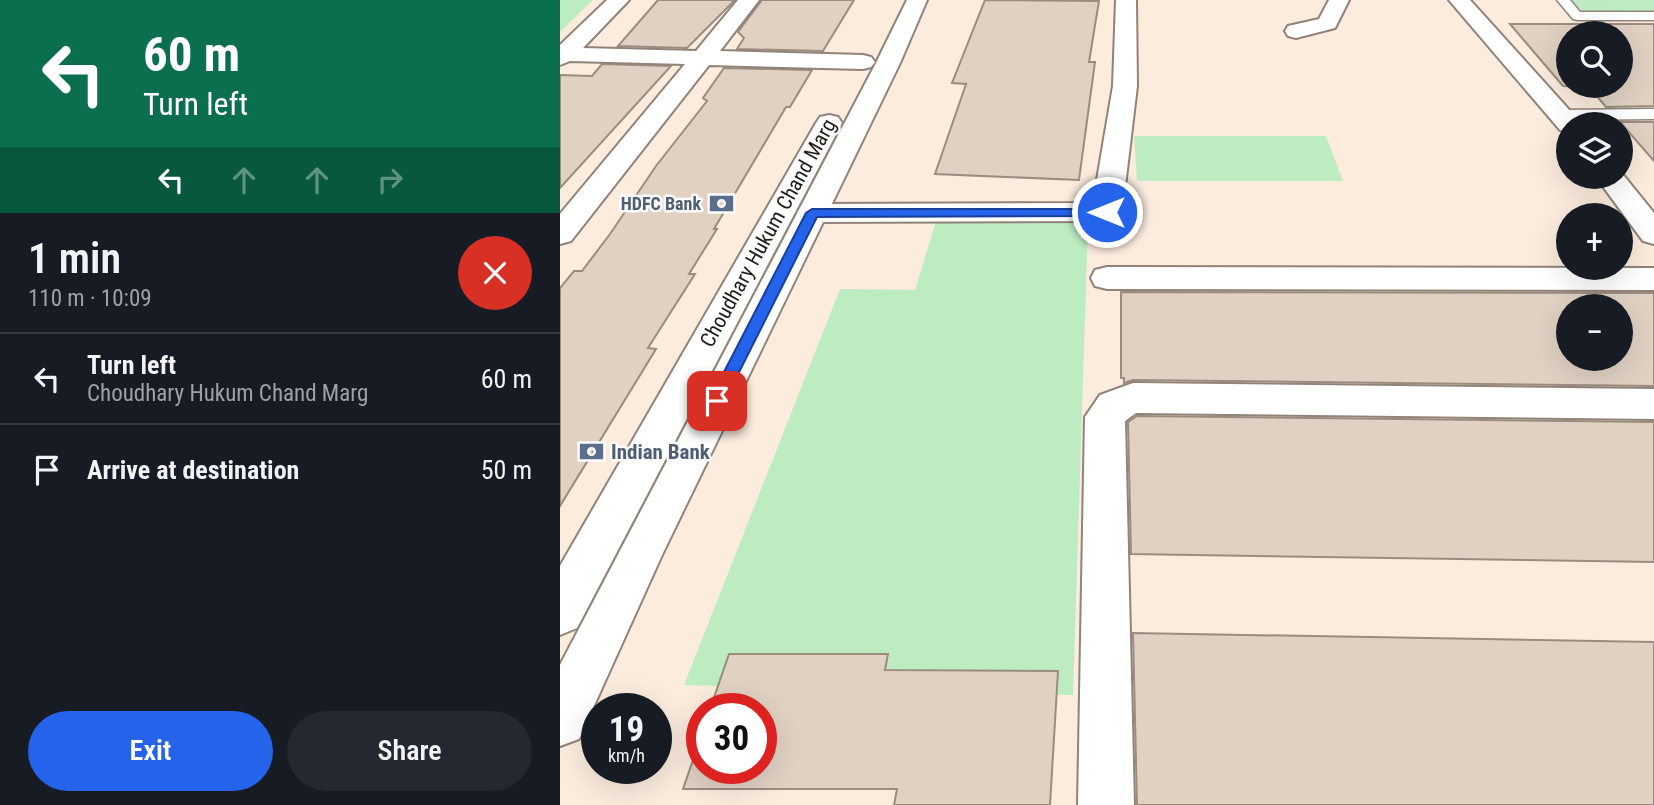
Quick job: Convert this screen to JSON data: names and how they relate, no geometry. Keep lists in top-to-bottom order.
{
  "streets": {
    "street": ["Choudhary Hukum Chand Marg"]
  },
  "places": {
    "bank": ["HDFC Bank", "Indian Bank"]
  },
  "page": {
    "turn": ["60 m", "Turn left"],
    "map_buttons": ["+", "−"],
    "heading": ["1 min", "110 m · 10:09"],
    "list": [
      {
        "name": "Turn left",
        "note": "Choudhary Hukum Chand Marg",
        "value": "60 m"
      },
      {
        "name": "Arrive at destination",
        "value": "50 m"
      }
    ],
    "speed": "19 km/h",
    "limit": "30",
    "buttons": ["Exit", "Share"]
  }
}
